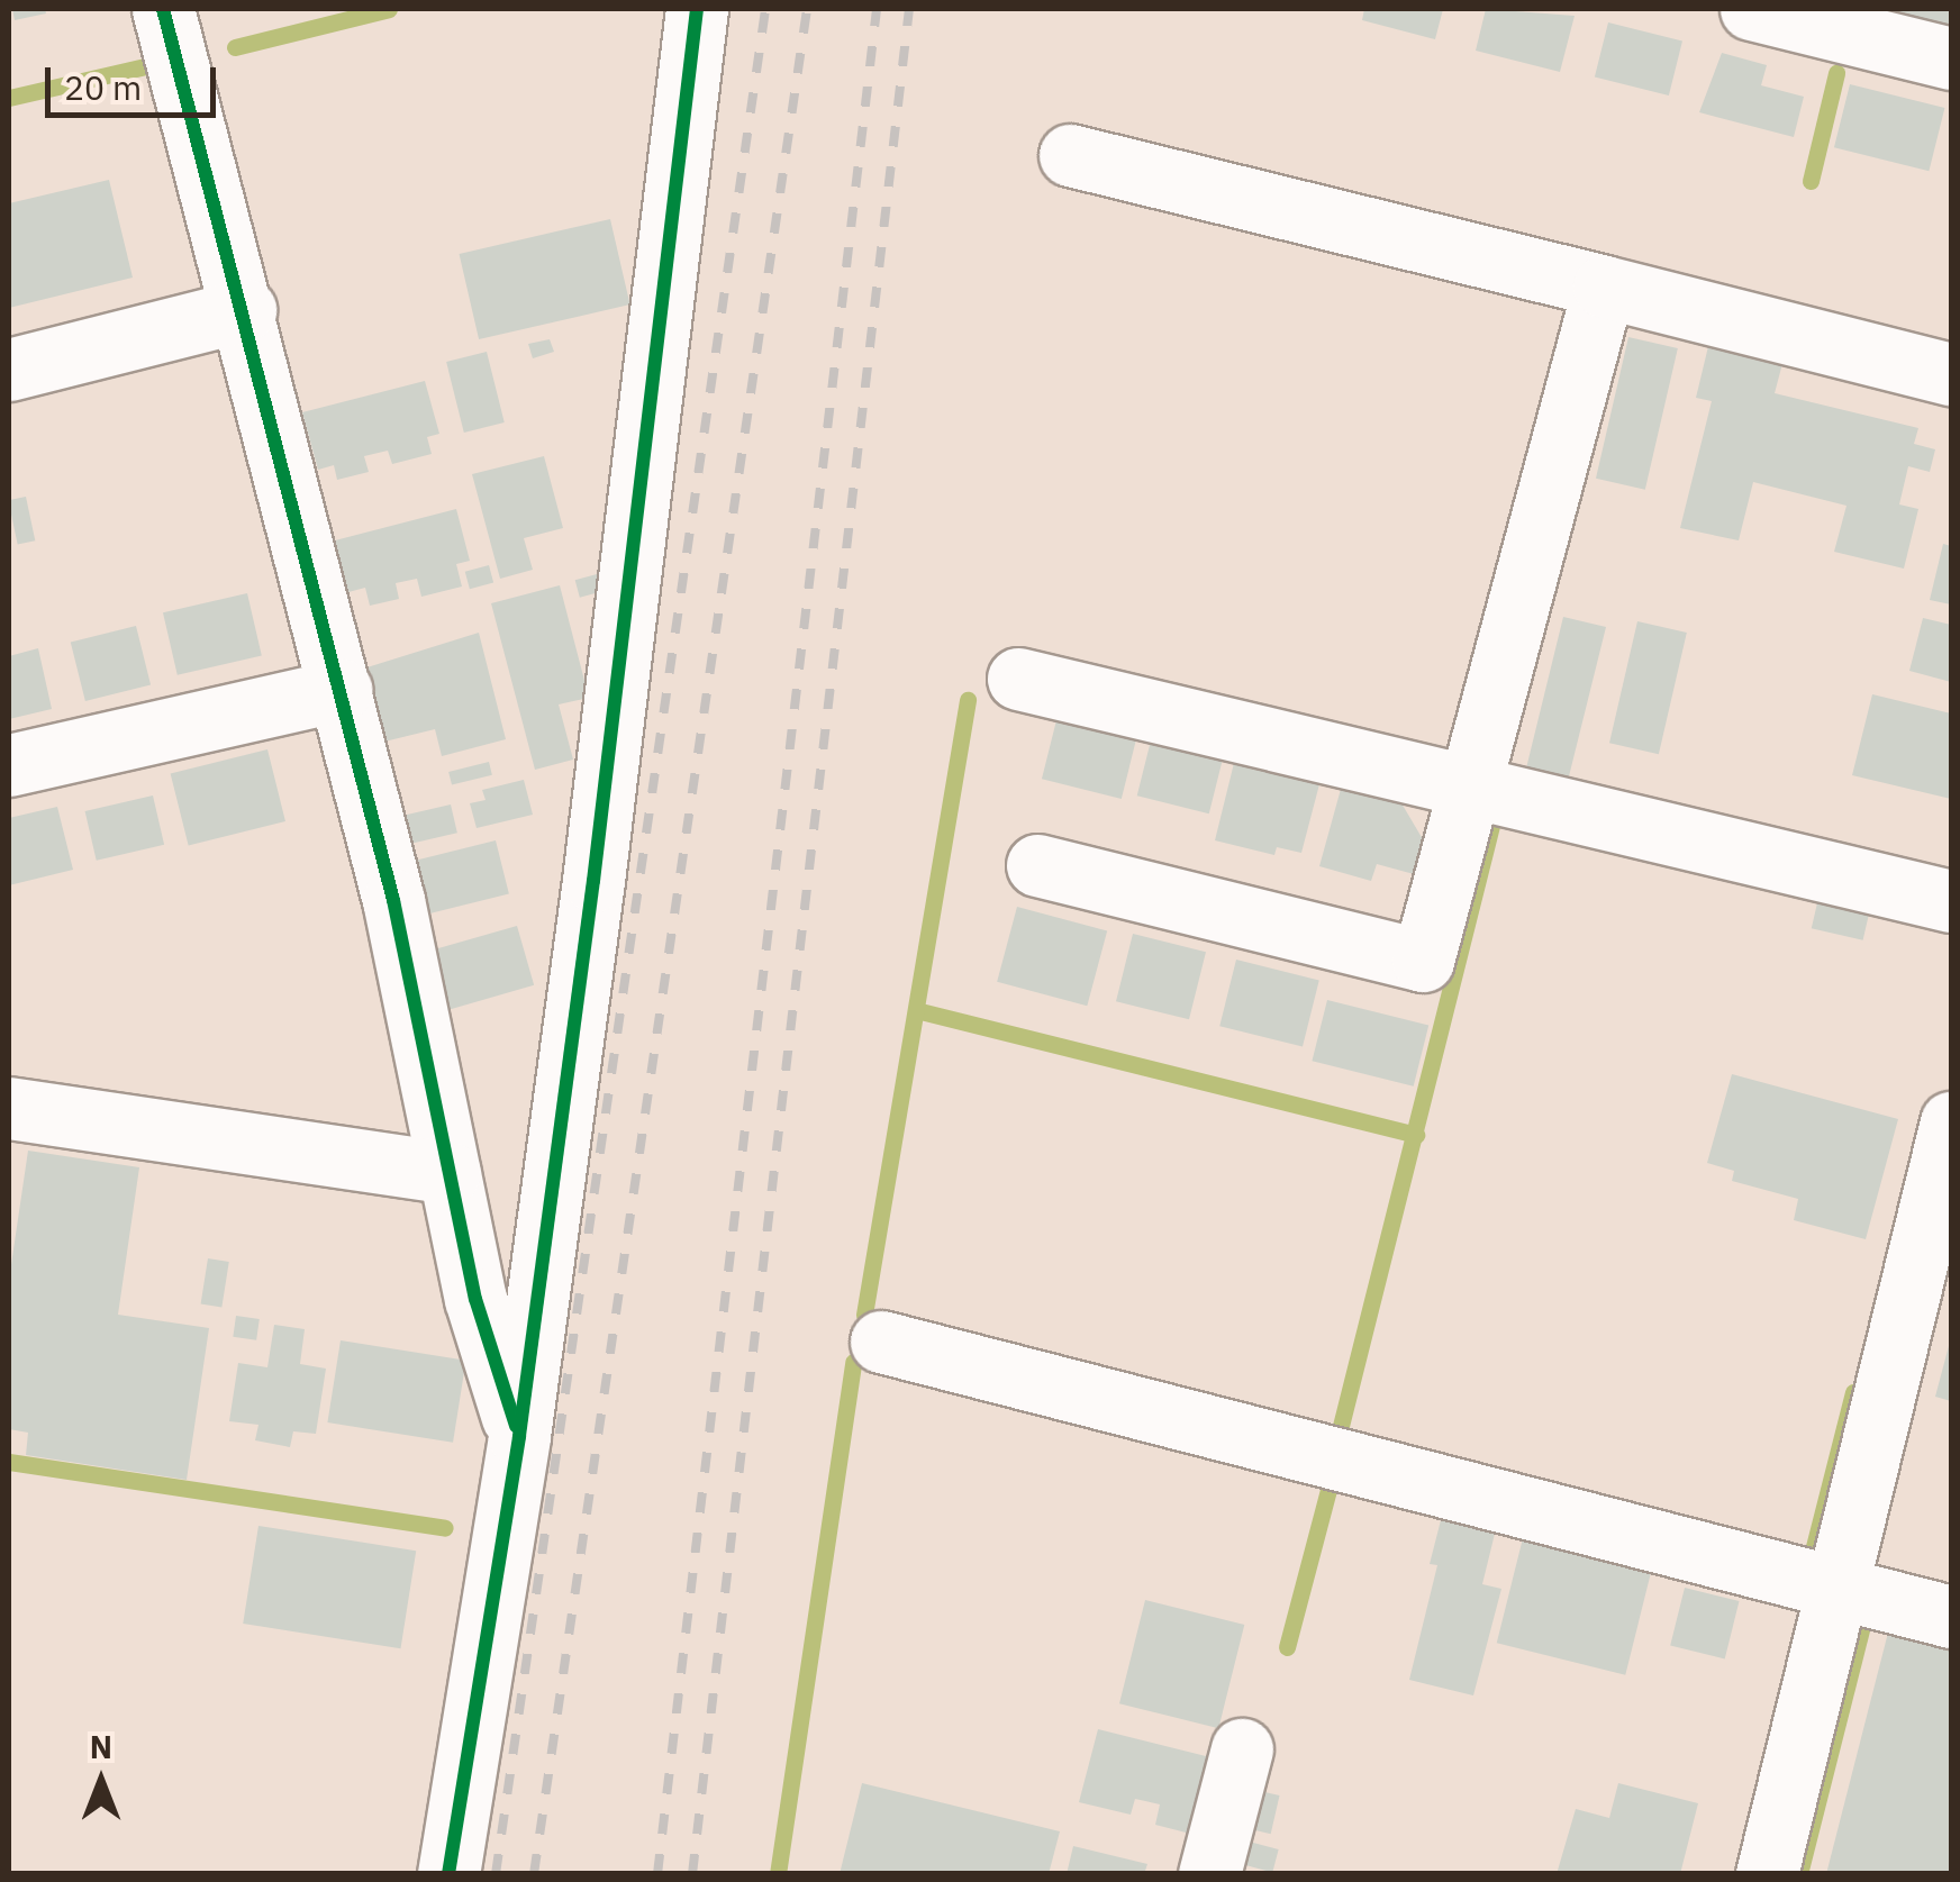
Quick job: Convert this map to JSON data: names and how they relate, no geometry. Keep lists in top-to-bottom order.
{
  "scale_bar": "20 m",
  "north": "top"
}
